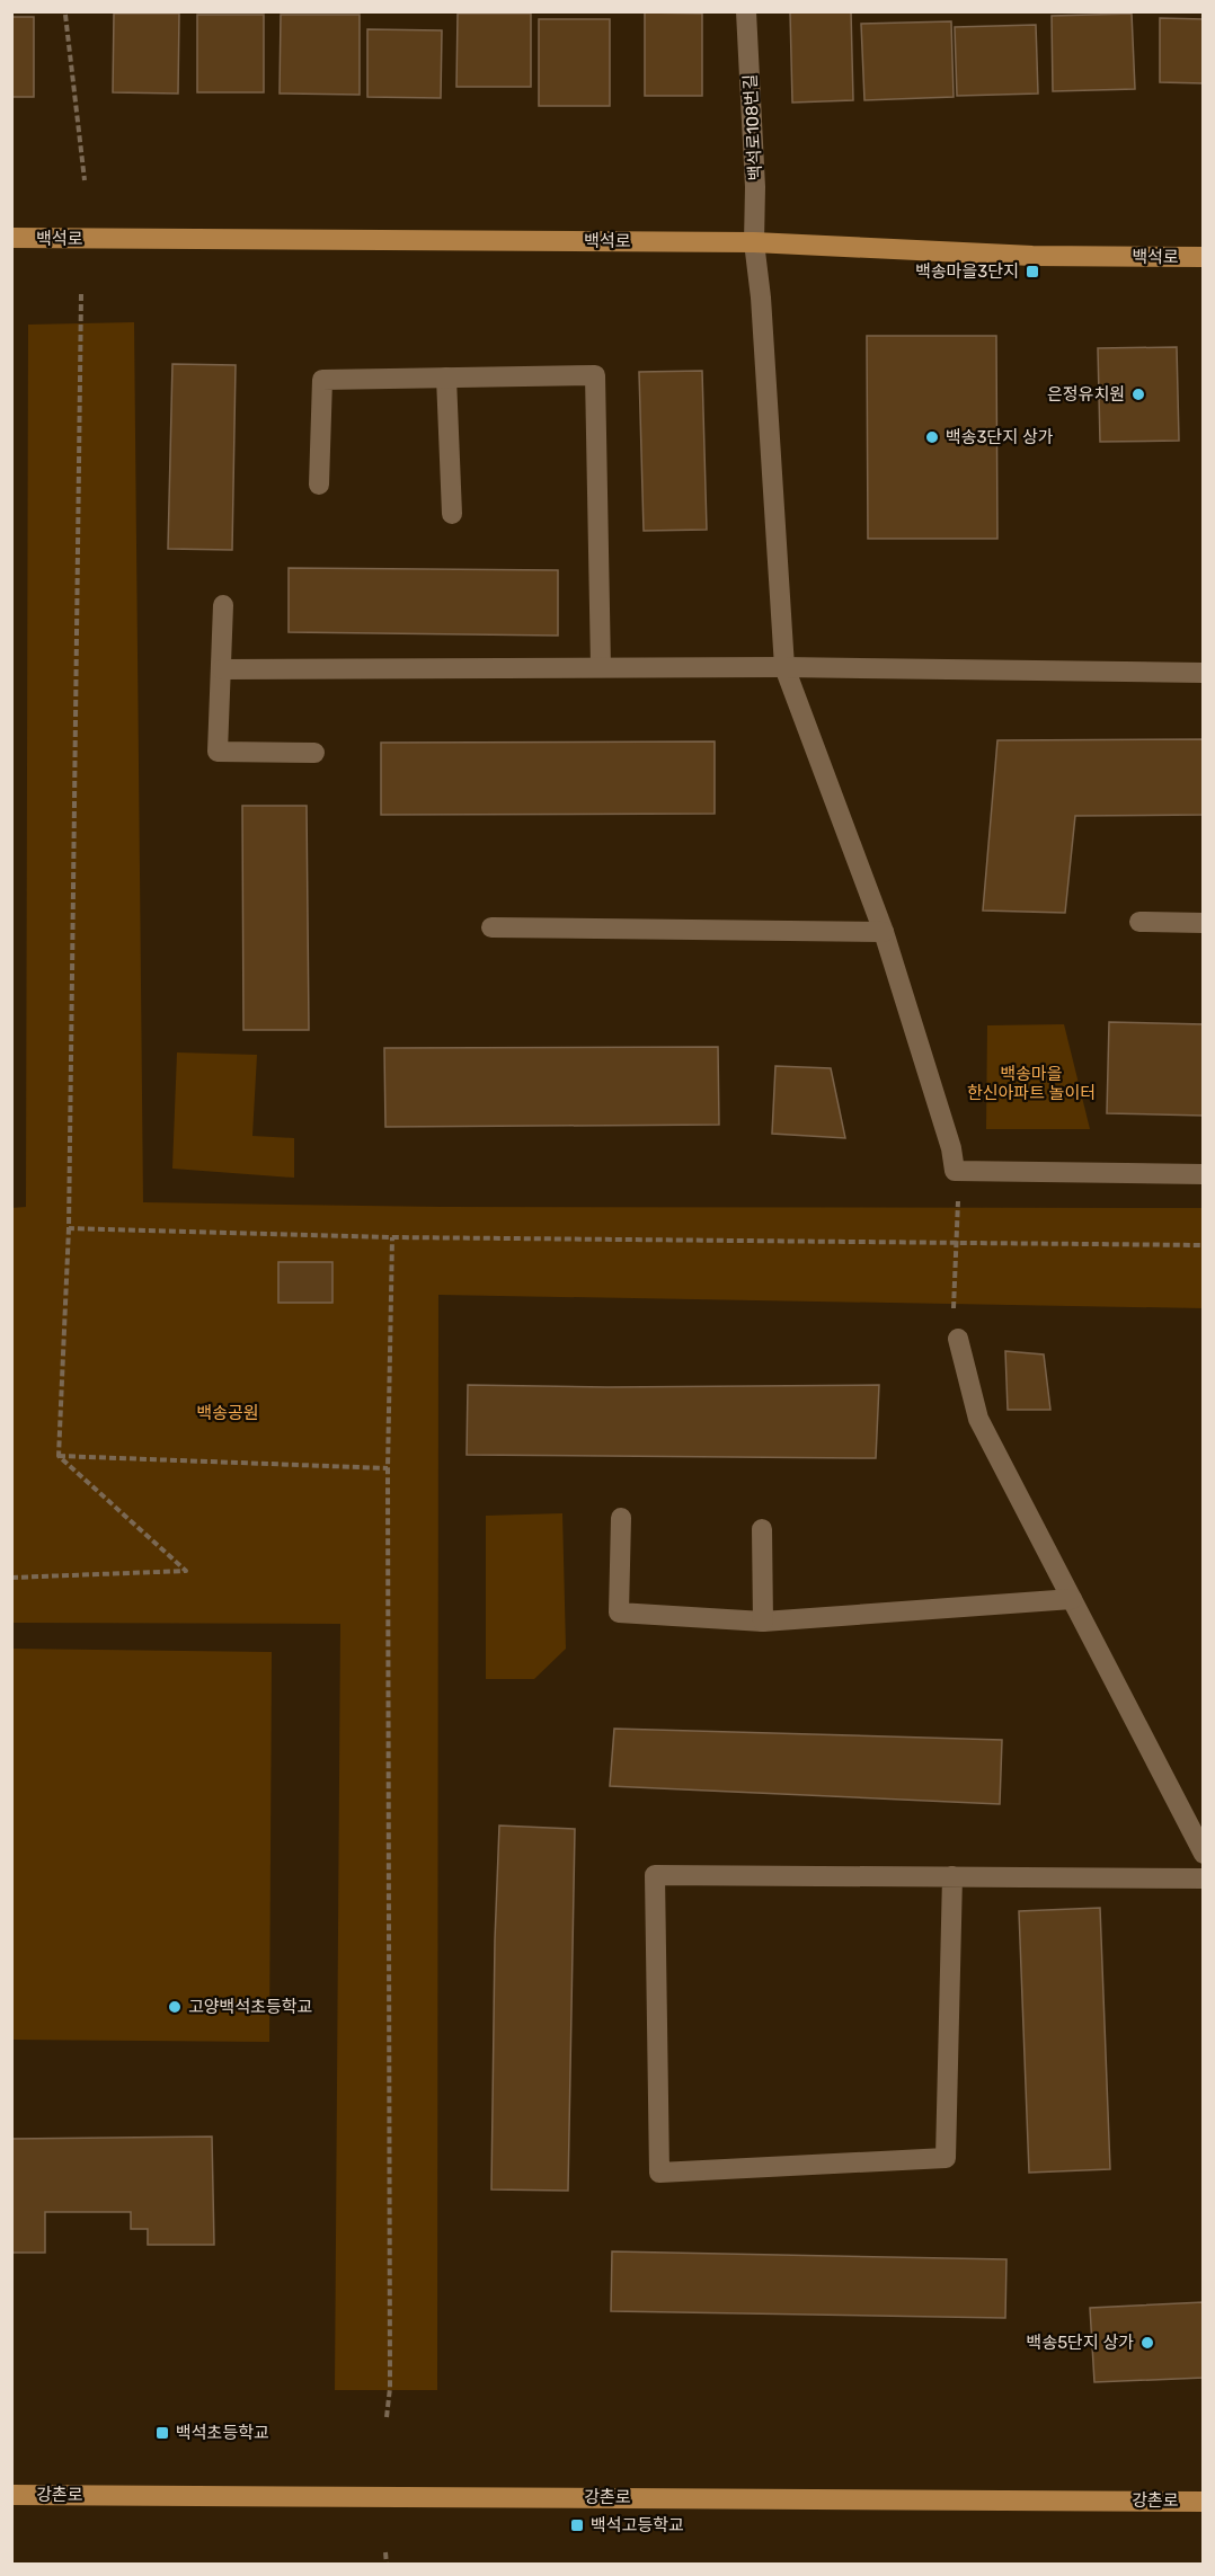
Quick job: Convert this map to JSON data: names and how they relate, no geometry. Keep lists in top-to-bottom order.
{
  "streets": {
    "main road": ["백석로", "강촌로"],
    "street": ["백석로108번길"]
  },
  "crossings": [
    ["백석로108번길", "백석로"]
  ],
  "parks": ["백송마을 한신아파트 놀이터", "백송공원"],
  "places": {
    "transit": ["백송마을3단지", "백석초등학교", "백석고등학교"],
    "other": [
      "은정유치원",
      "백송3단지 상가",
      "고양백석초등학교",
      "백송5단지 상가"
    ]
  }
}
